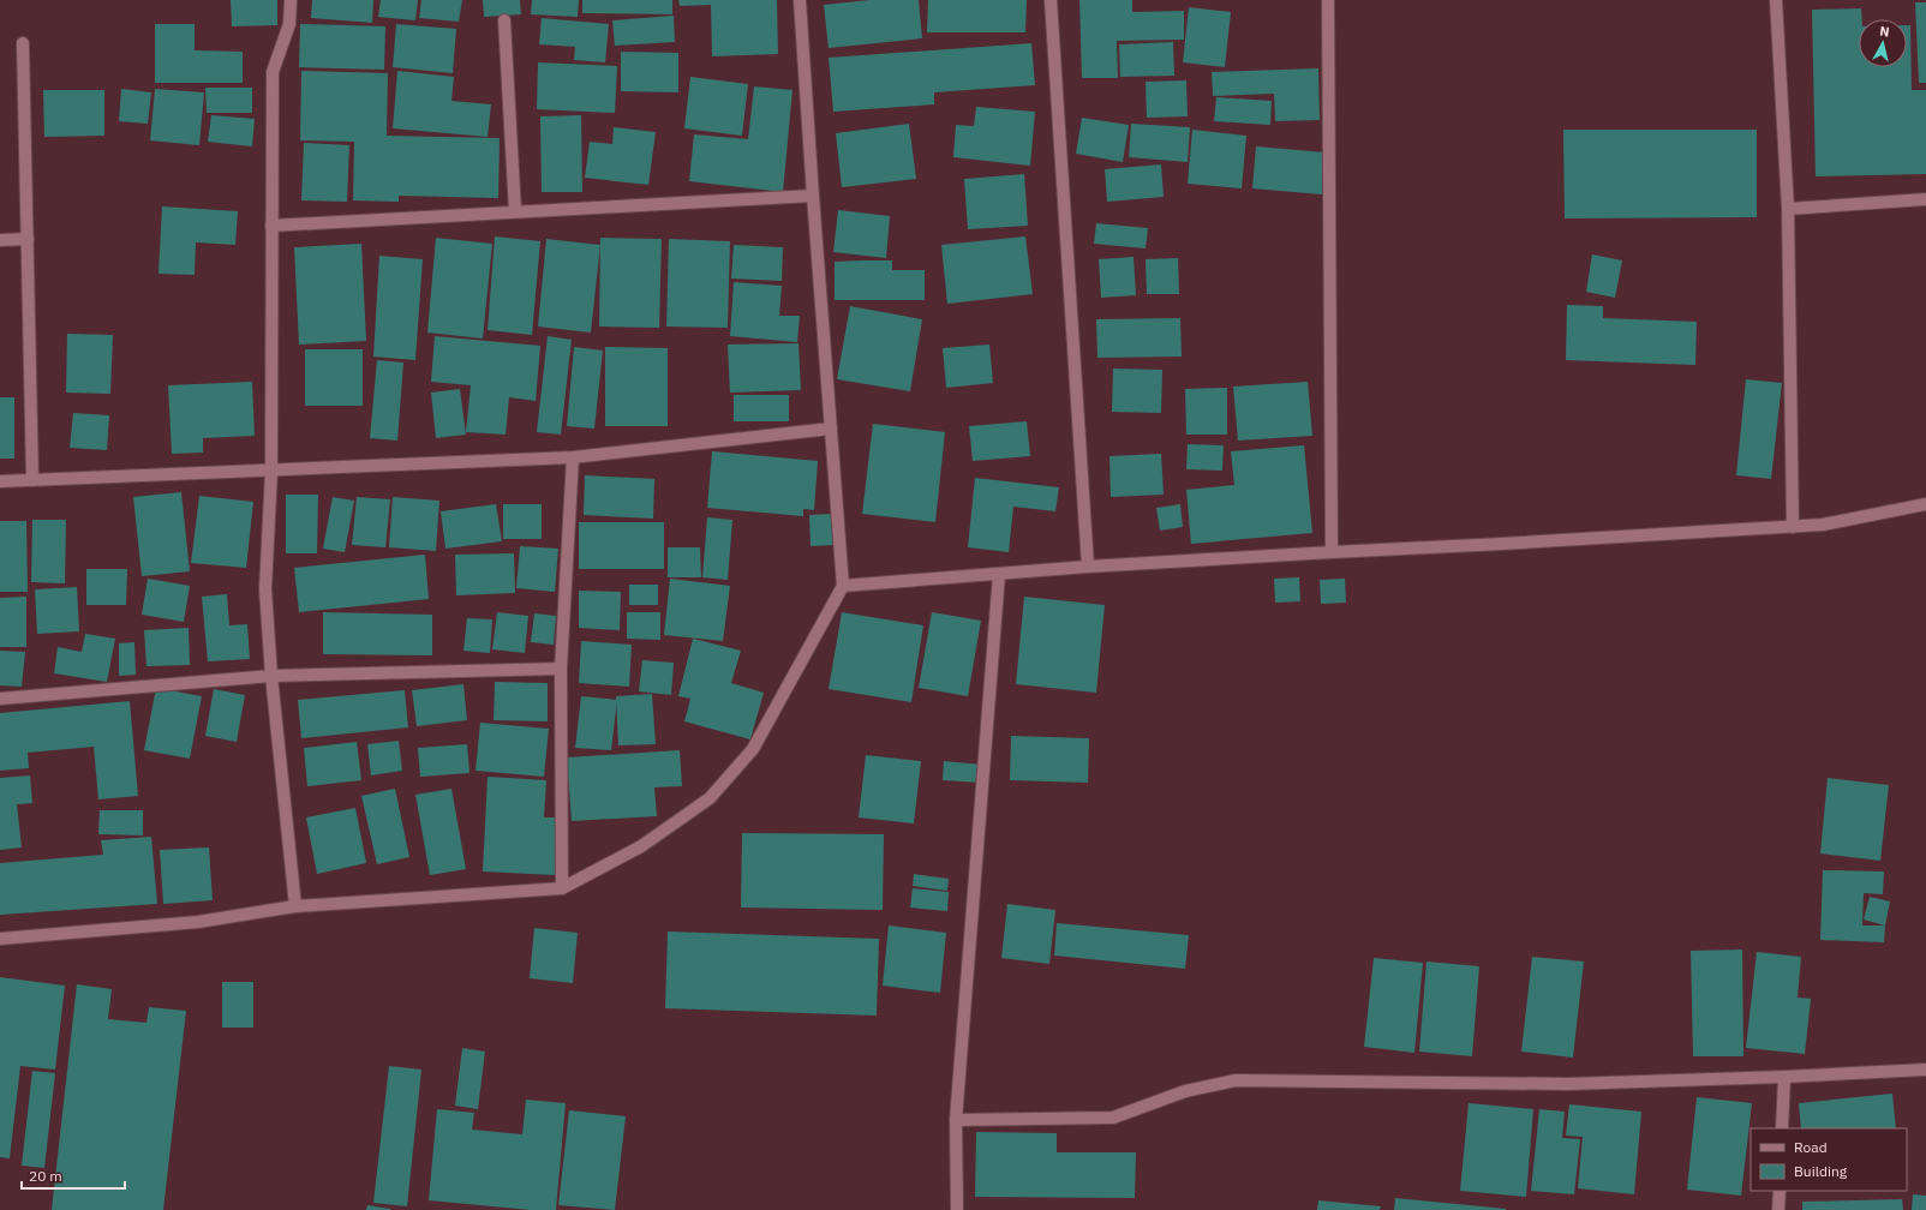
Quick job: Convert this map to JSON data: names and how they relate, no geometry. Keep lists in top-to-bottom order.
{
  "legend": ["Road", "Building"],
  "scale_bar": "20 m",
  "north": "top"
}
